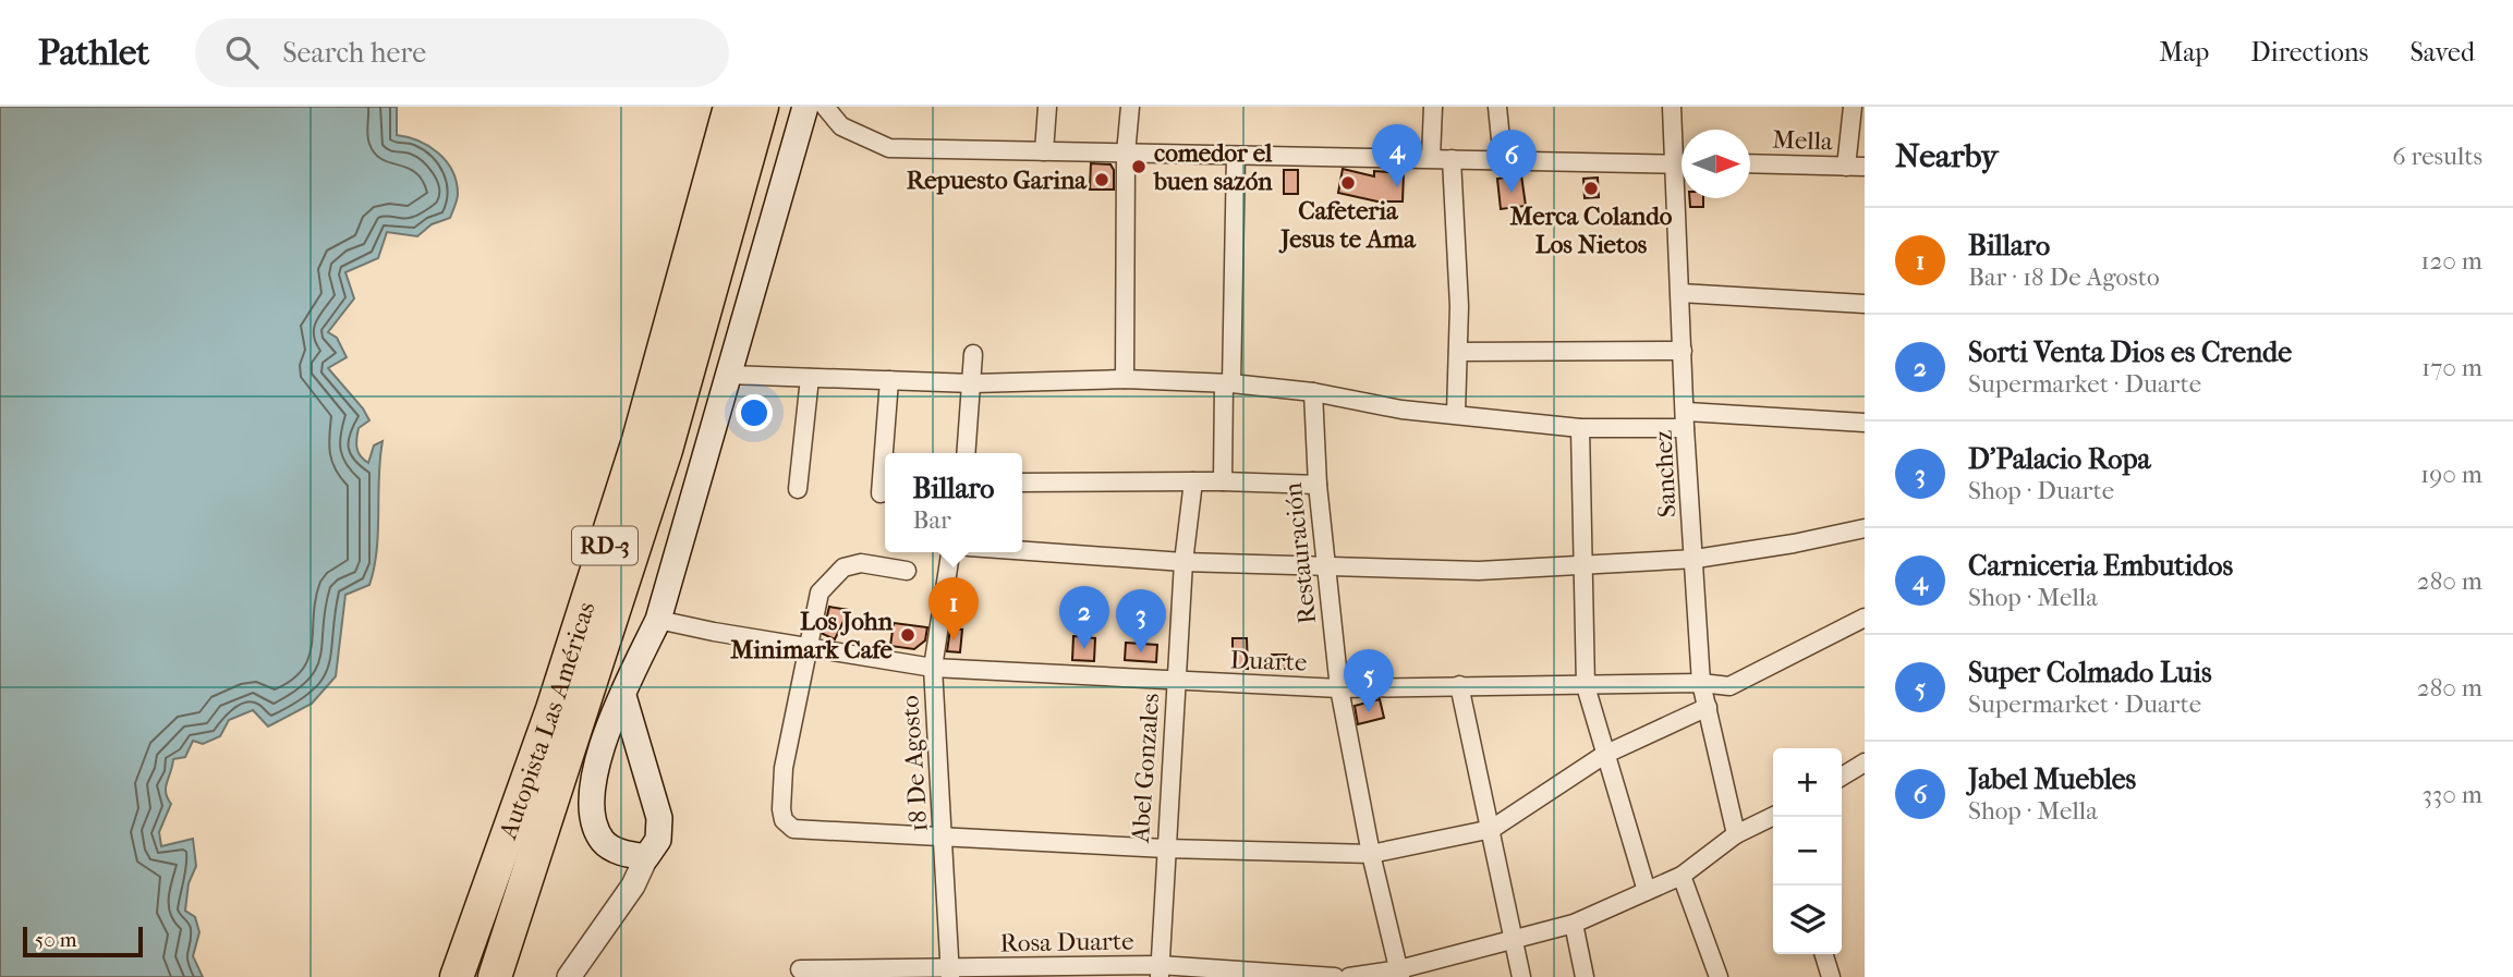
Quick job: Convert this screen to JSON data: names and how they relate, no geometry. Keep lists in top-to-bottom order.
{
  "streets": {
    "highway": ["RD-3", "Autopista Las Américas"],
    "street": [
      "Mella",
      "Sanchez",
      "Restauración",
      "Duarte",
      "18 De Agosto",
      "Abel Gonzales",
      "Rosa Duarte"
    ]
  },
  "crossings": [
    ["Sanchez", "Duarte"],
    ["Restauración", "Duarte"],
    ["Duarte", "18 De Agosto"],
    ["Duarte", "Abel Gonzales"],
    ["18 De Agosto", "Rosa Duarte"],
    ["Abel Gonzales", "Rosa Duarte"]
  ],
  "places": [
    "comedor el buen sazón",
    "Repuesto Garina",
    "Cafeteria Jesus te Ama",
    "Merca Colando Los Nietos",
    "Los John Minimark Cafe"
  ],
  "scale_bar": "50 m",
  "north": "right",
  "page": {
    "header": "Pathlet",
    "search": "Search here",
    "nav": ["Map", "Directions", "Saved"],
    "heading": ["Nearby", "6 results"],
    "pins": [
      "4",
      "6",
      "1",
      "2",
      "3",
      "5"
    ],
    "list": [
      {
        "mark": "1",
        "name": "Billaro",
        "note": "Bar · 18 De Agosto",
        "value": "120 m"
      },
      {
        "mark": "2",
        "name": "Sorti Venta Dios es Crende",
        "note": "Supermarket · Duarte",
        "value": "170 m"
      },
      {
        "mark": "3",
        "name": "D'Palacio Ropa",
        "note": "Shop · Duarte",
        "value": "190 m"
      },
      {
        "mark": "4",
        "name": "Carniceria Embutidos",
        "note": "Shop · Mella",
        "value": "280 m"
      },
      {
        "mark": "5",
        "name": "Super Colmado Luis",
        "note": "Supermarket · Duarte",
        "value": "280 m"
      },
      {
        "mark": "6",
        "name": "Jabel Muebles",
        "note": "Shop · Mella",
        "value": "330 m"
      }
    ],
    "popup": ["Billaro", "Bar"],
    "map_buttons": ["+", "−"],
    "scale": "50 m"
  }
}
